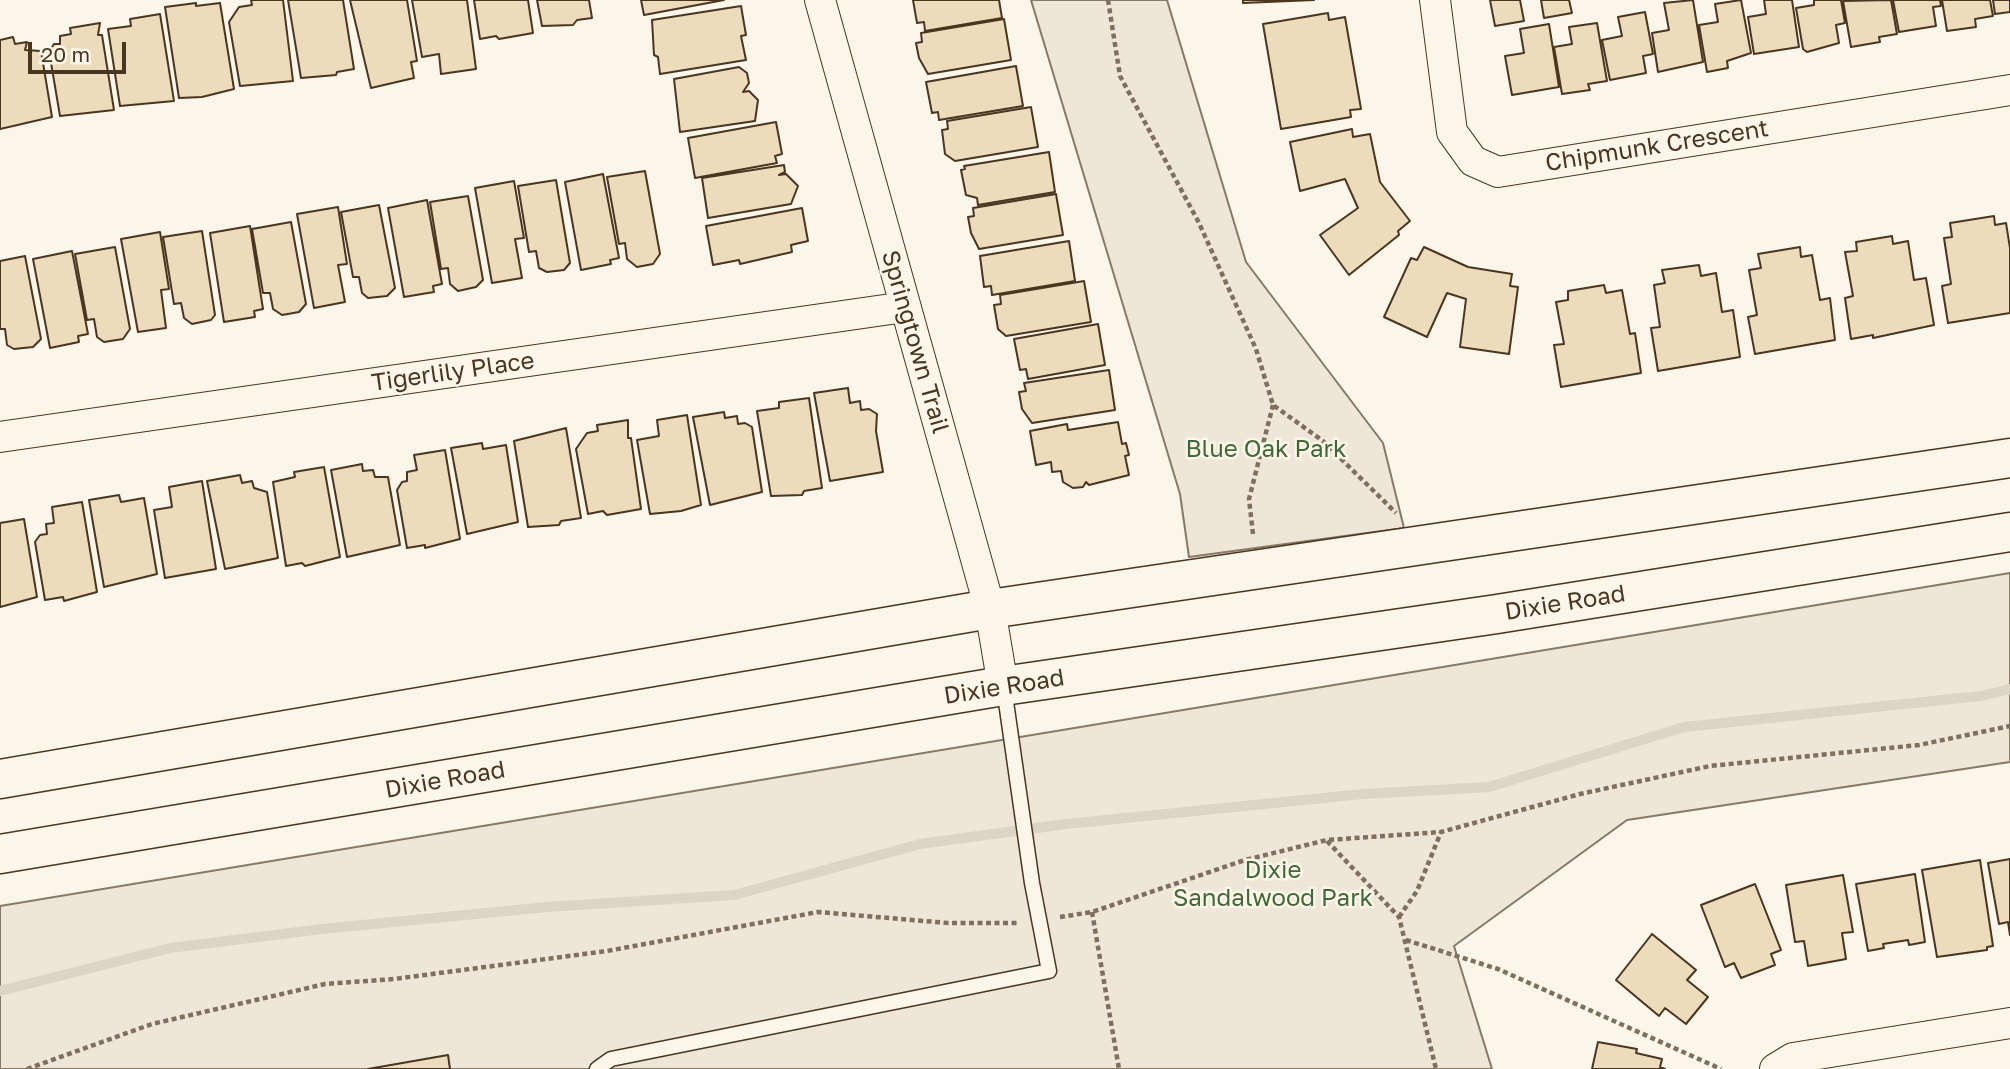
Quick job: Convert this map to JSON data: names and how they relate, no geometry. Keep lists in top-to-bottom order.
{
  "streets": {
    "main road": ["Dixie Road"],
    "street": ["Chipmunk Crescent", "Springtown Trail", "Tigerlily Place"]
  },
  "crossings": [
    ["Springtown Trail", "Tigerlily Place"],
    ["Springtown Trail", "Dixie Road"]
  ],
  "parks": ["Blue Oak Park", "Dixie Sandalwood Park"],
  "scale_bar": "20 m"
}
